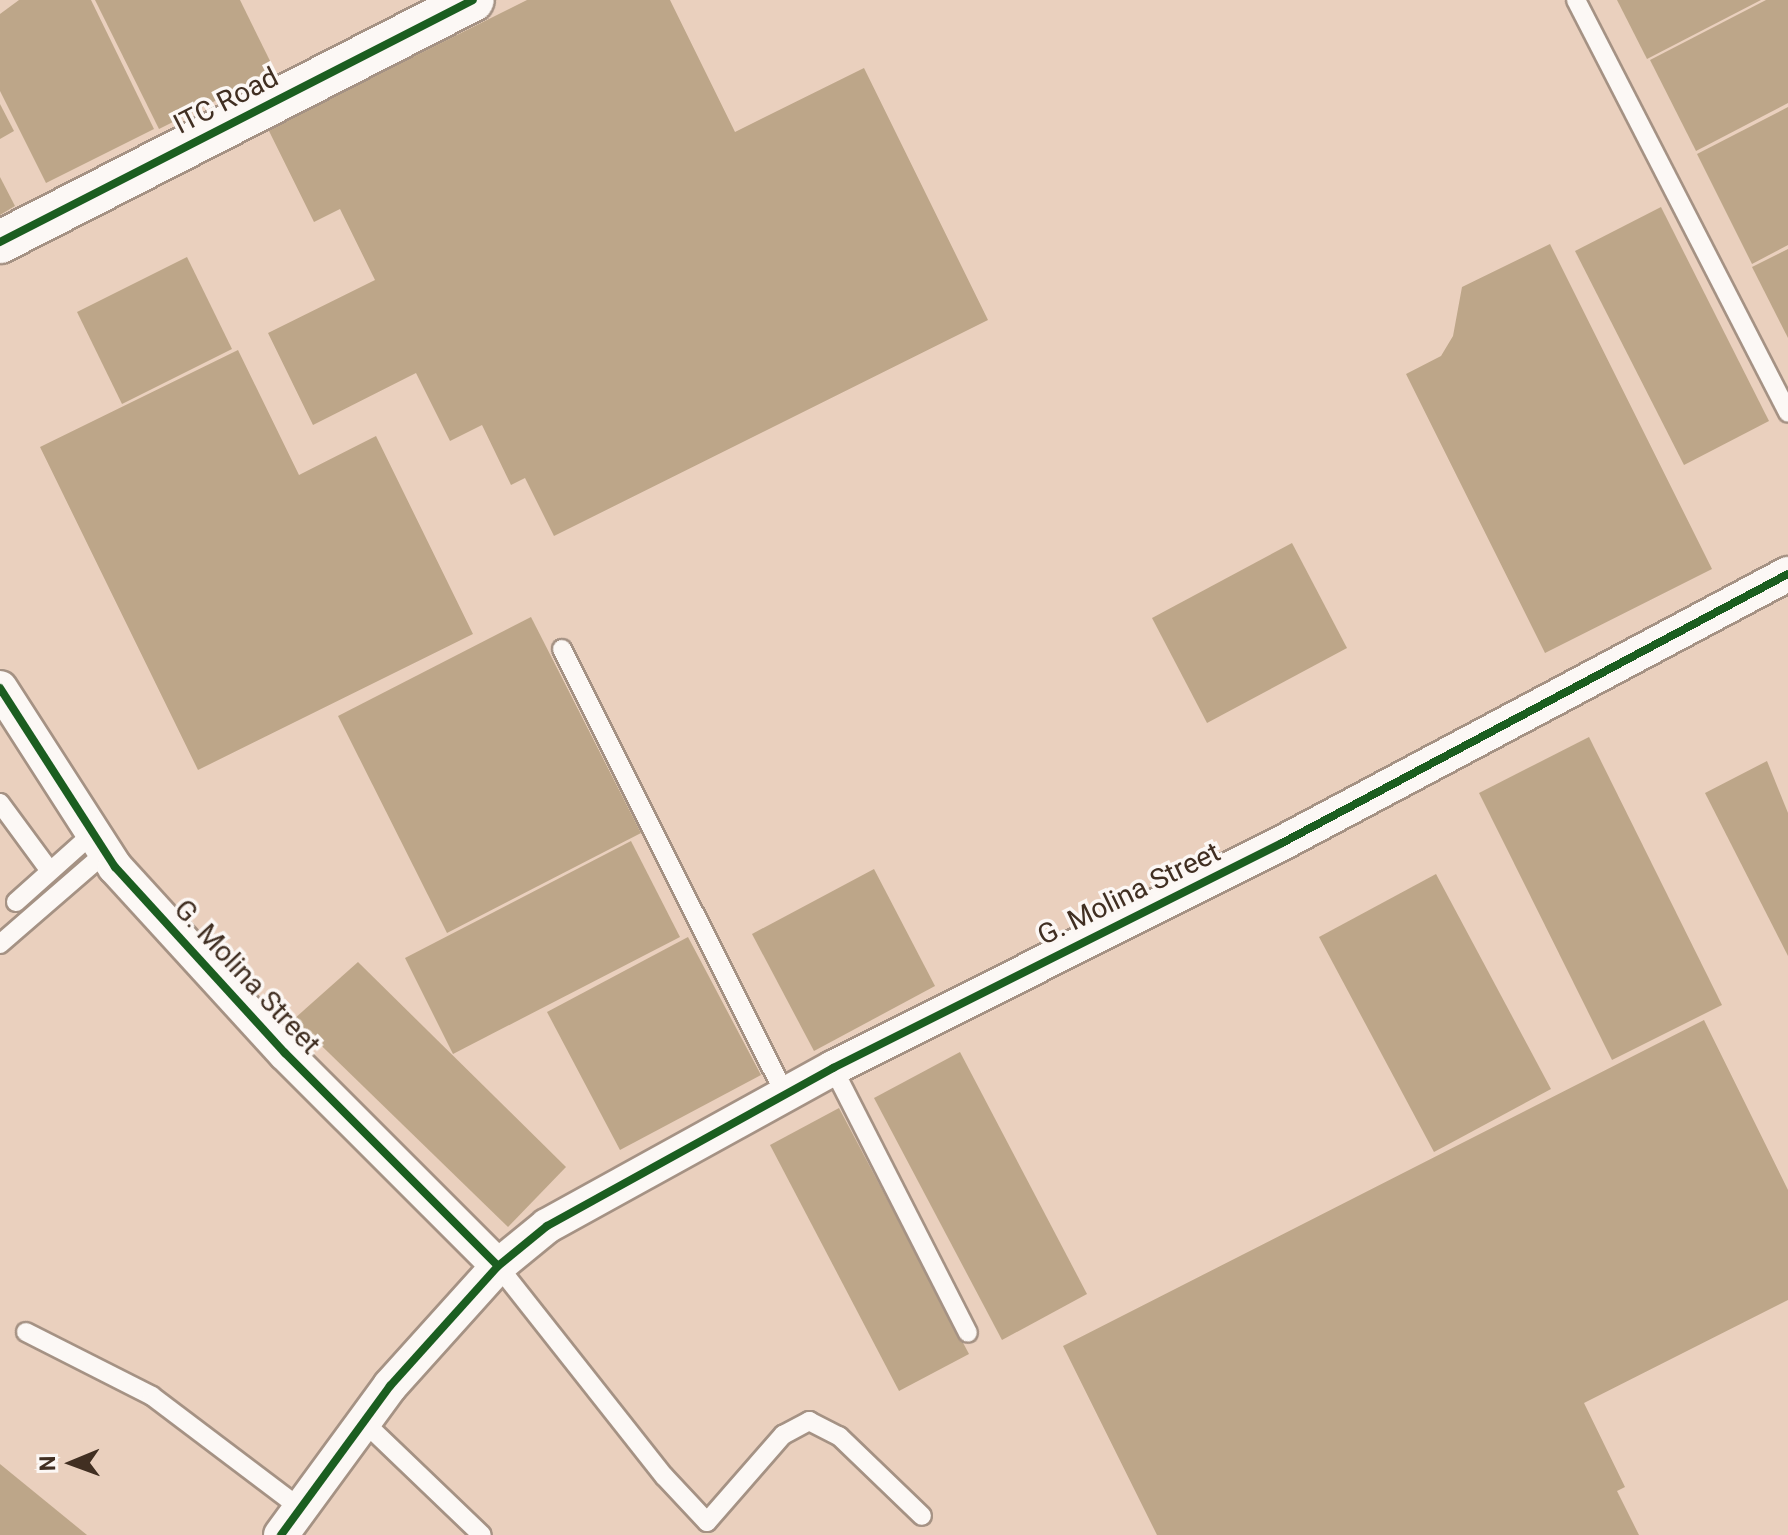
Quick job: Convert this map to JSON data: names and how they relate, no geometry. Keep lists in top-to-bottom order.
{
  "streets": {
    "street": ["ITC Road", "G. Molina Street"]
  },
  "north": "left"
}
